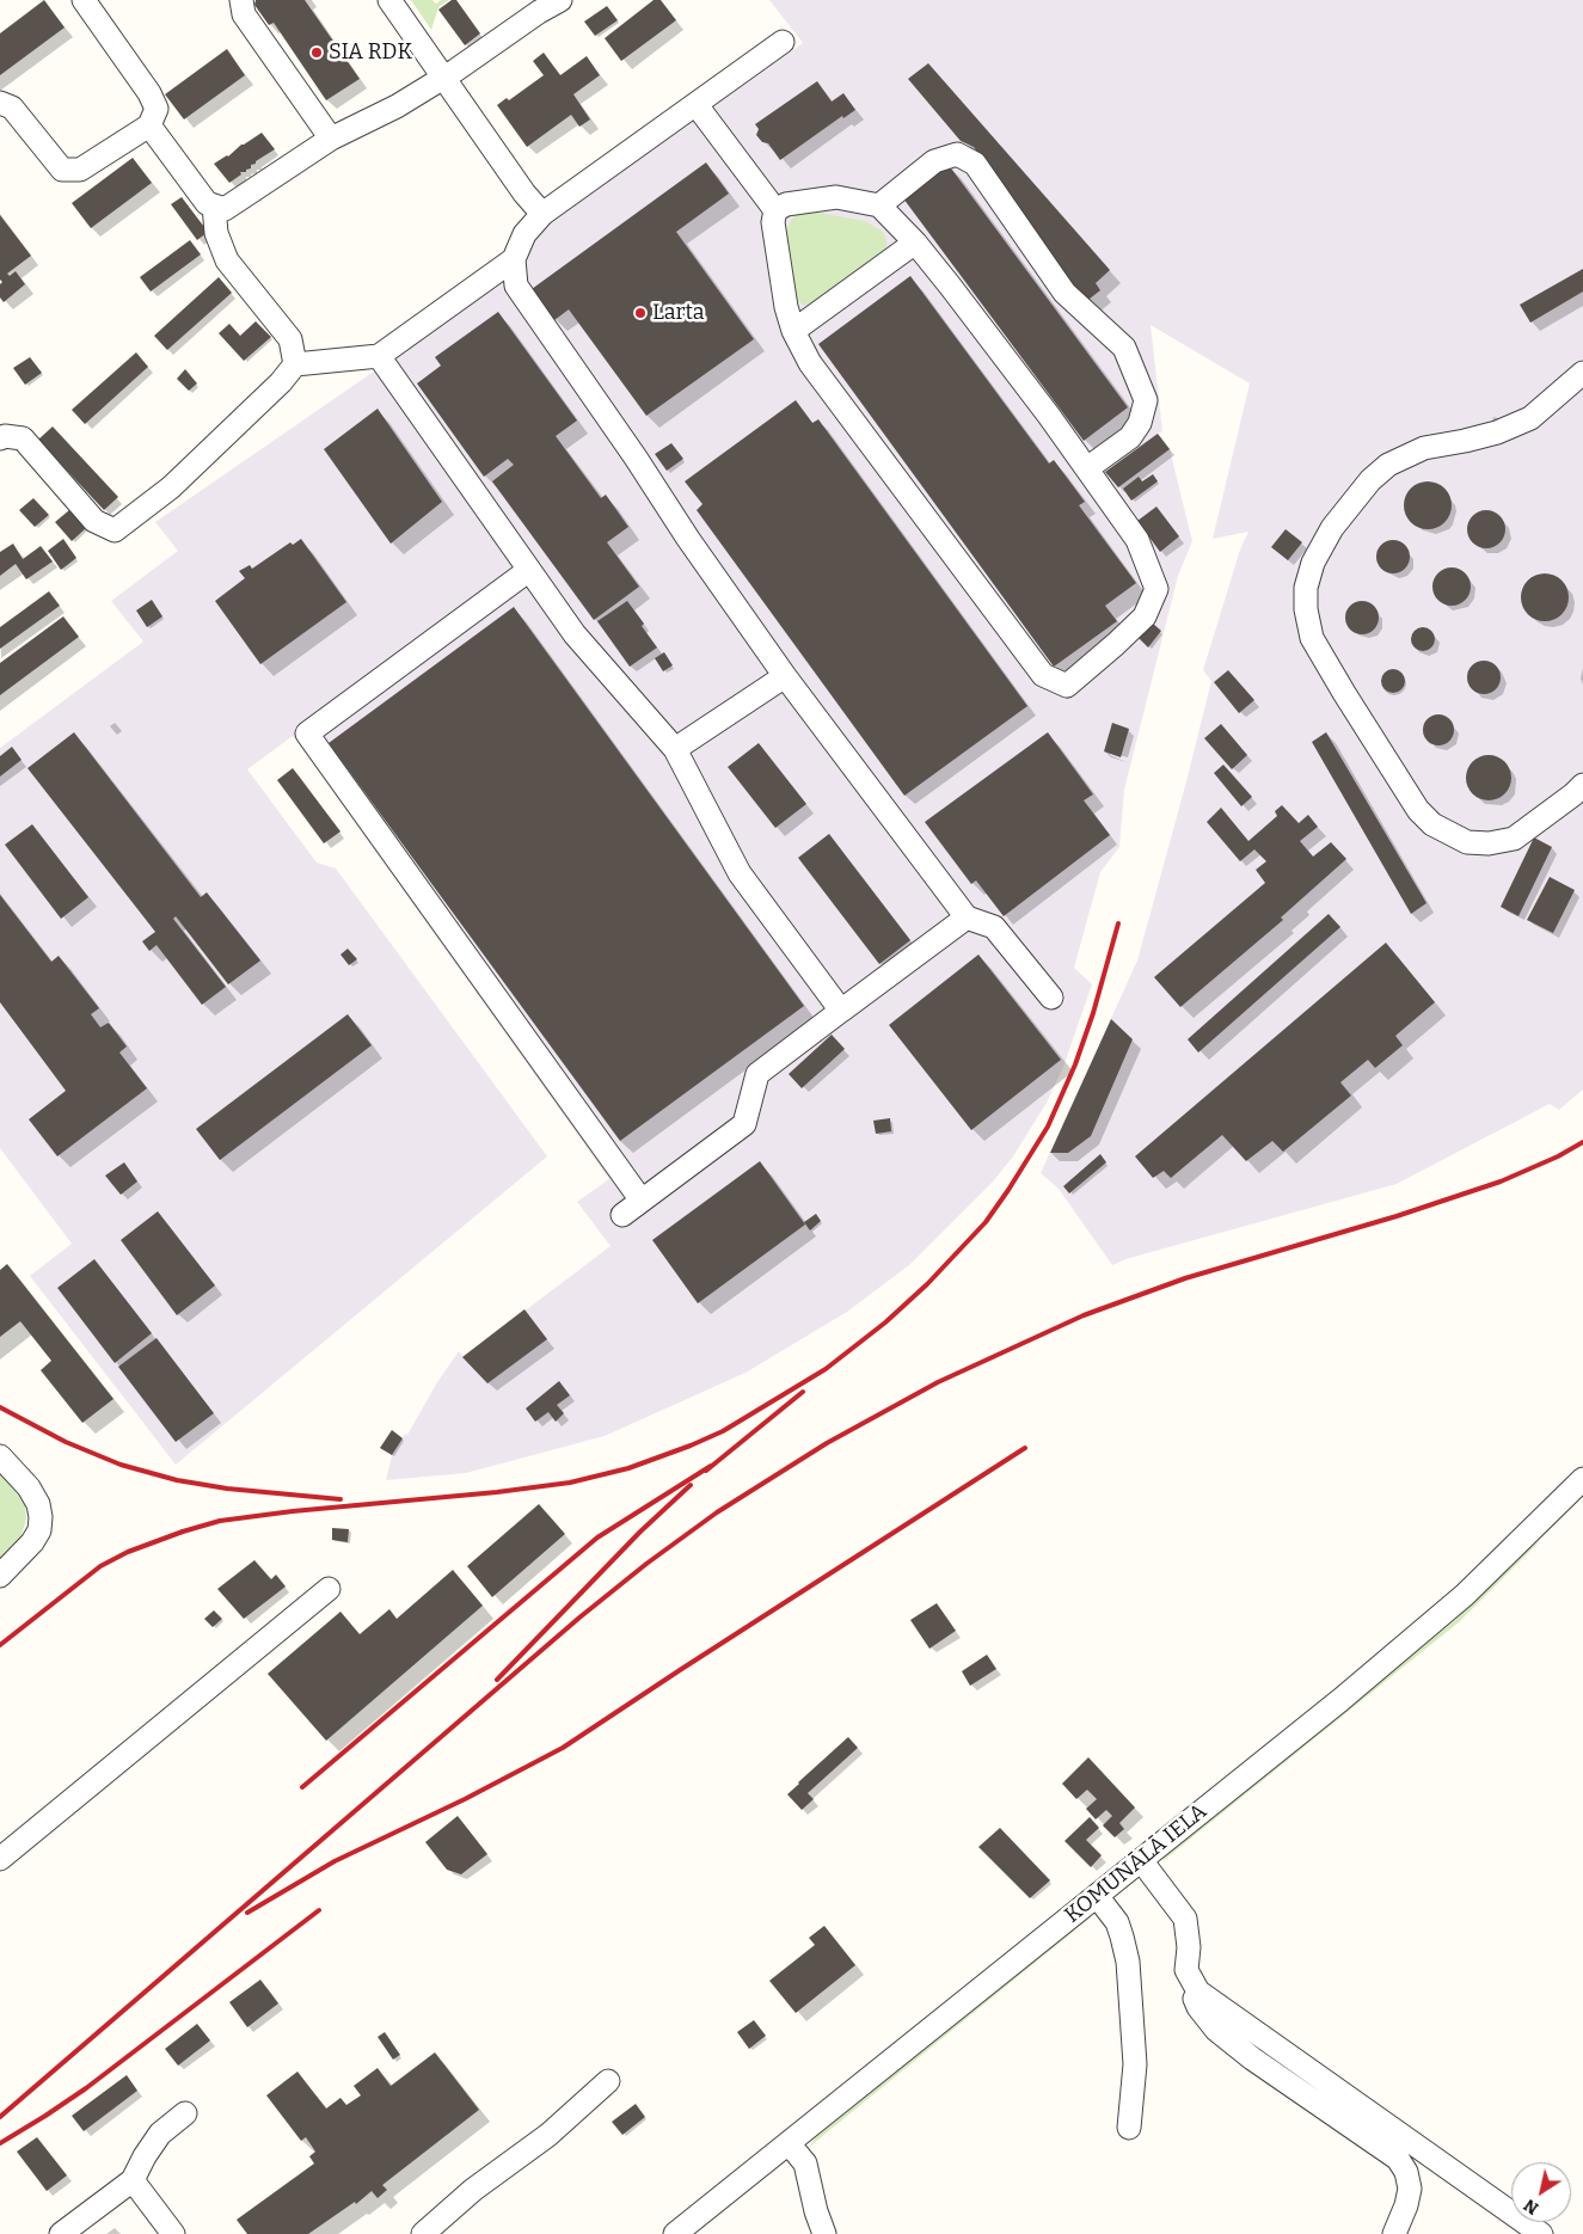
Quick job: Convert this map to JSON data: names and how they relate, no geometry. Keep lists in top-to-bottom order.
{
  "streets": {
    "street": ["KOMUNĀLĀ IELA"]
  },
  "places": ["SIA RDK", "Larta"],
  "north": "bottom left"
}
